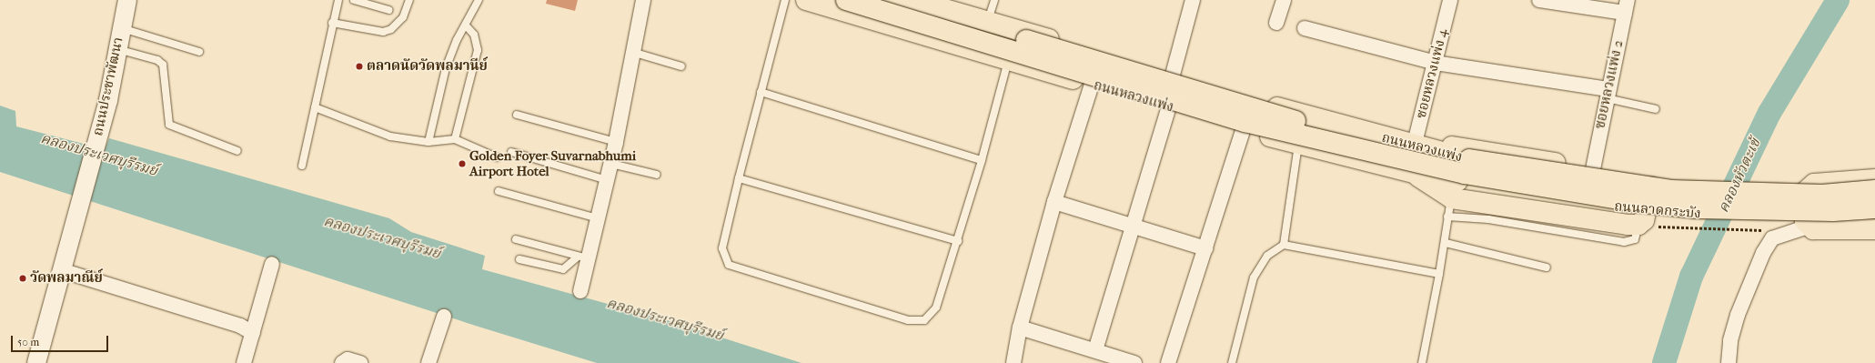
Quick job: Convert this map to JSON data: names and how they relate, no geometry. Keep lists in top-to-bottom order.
{
  "streets": {
    "main road": ["ถนนหลวงแพ่ง", "ถนนลาดกระบัง"],
    "street": ["ซอยหลวงแพ่ง 4", "ซอยหลวงแพ่ง 2", "ถนนประชาพัฒนา"]
  },
  "crossings": [
    ["ซอยหลวงแพ่ง 4", "ถนนหลวงแพ่ง"],
    ["ถนนหลวงแพ่ง", "ถนนลาดกระบัง"]
  ],
  "water": ["คลองประเวศบุรีรมย์", "คลองหัวตะเข้"],
  "places": ["ตลาดนัดวัดพลมานีย์", "Golden Foyer Suvarnabhumi Airport Hotel", "วัดพลมาณีย์"],
  "scale_bar": "50 m"
}
